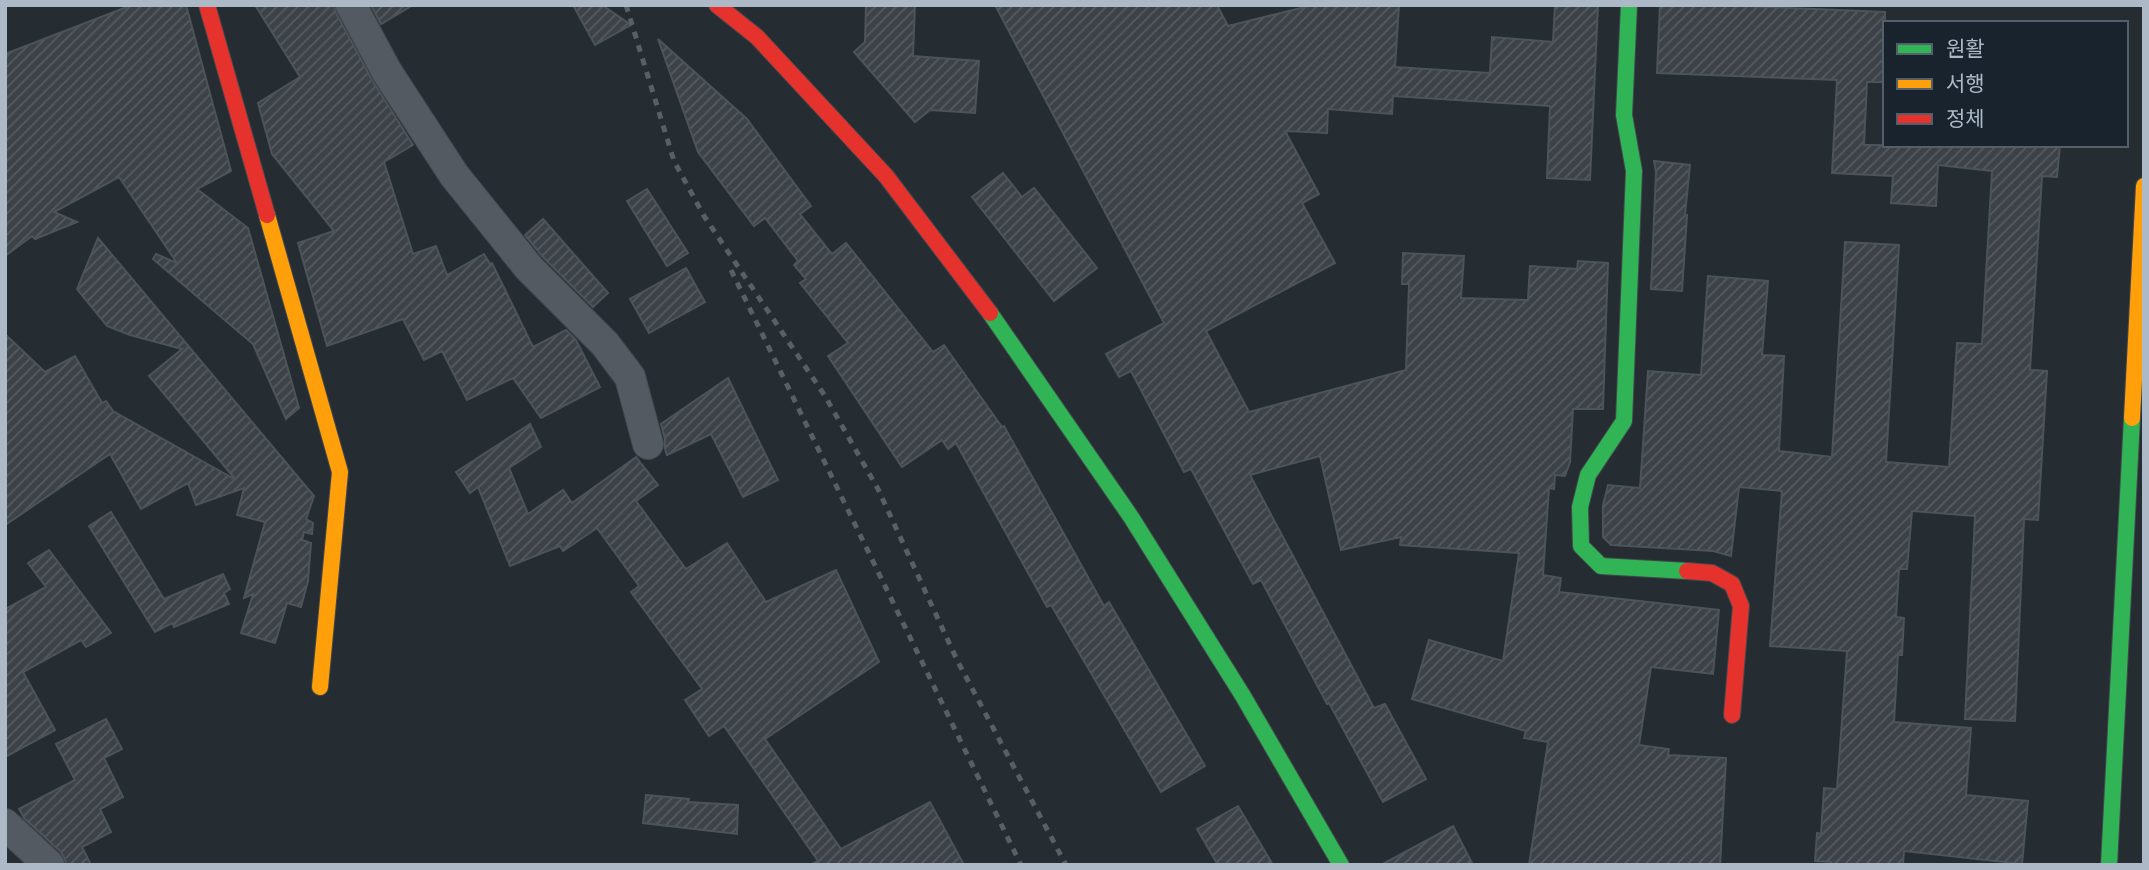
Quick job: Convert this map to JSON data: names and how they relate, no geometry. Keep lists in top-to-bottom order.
{
  "legend": ["원활", "서행", "정체"]
}
